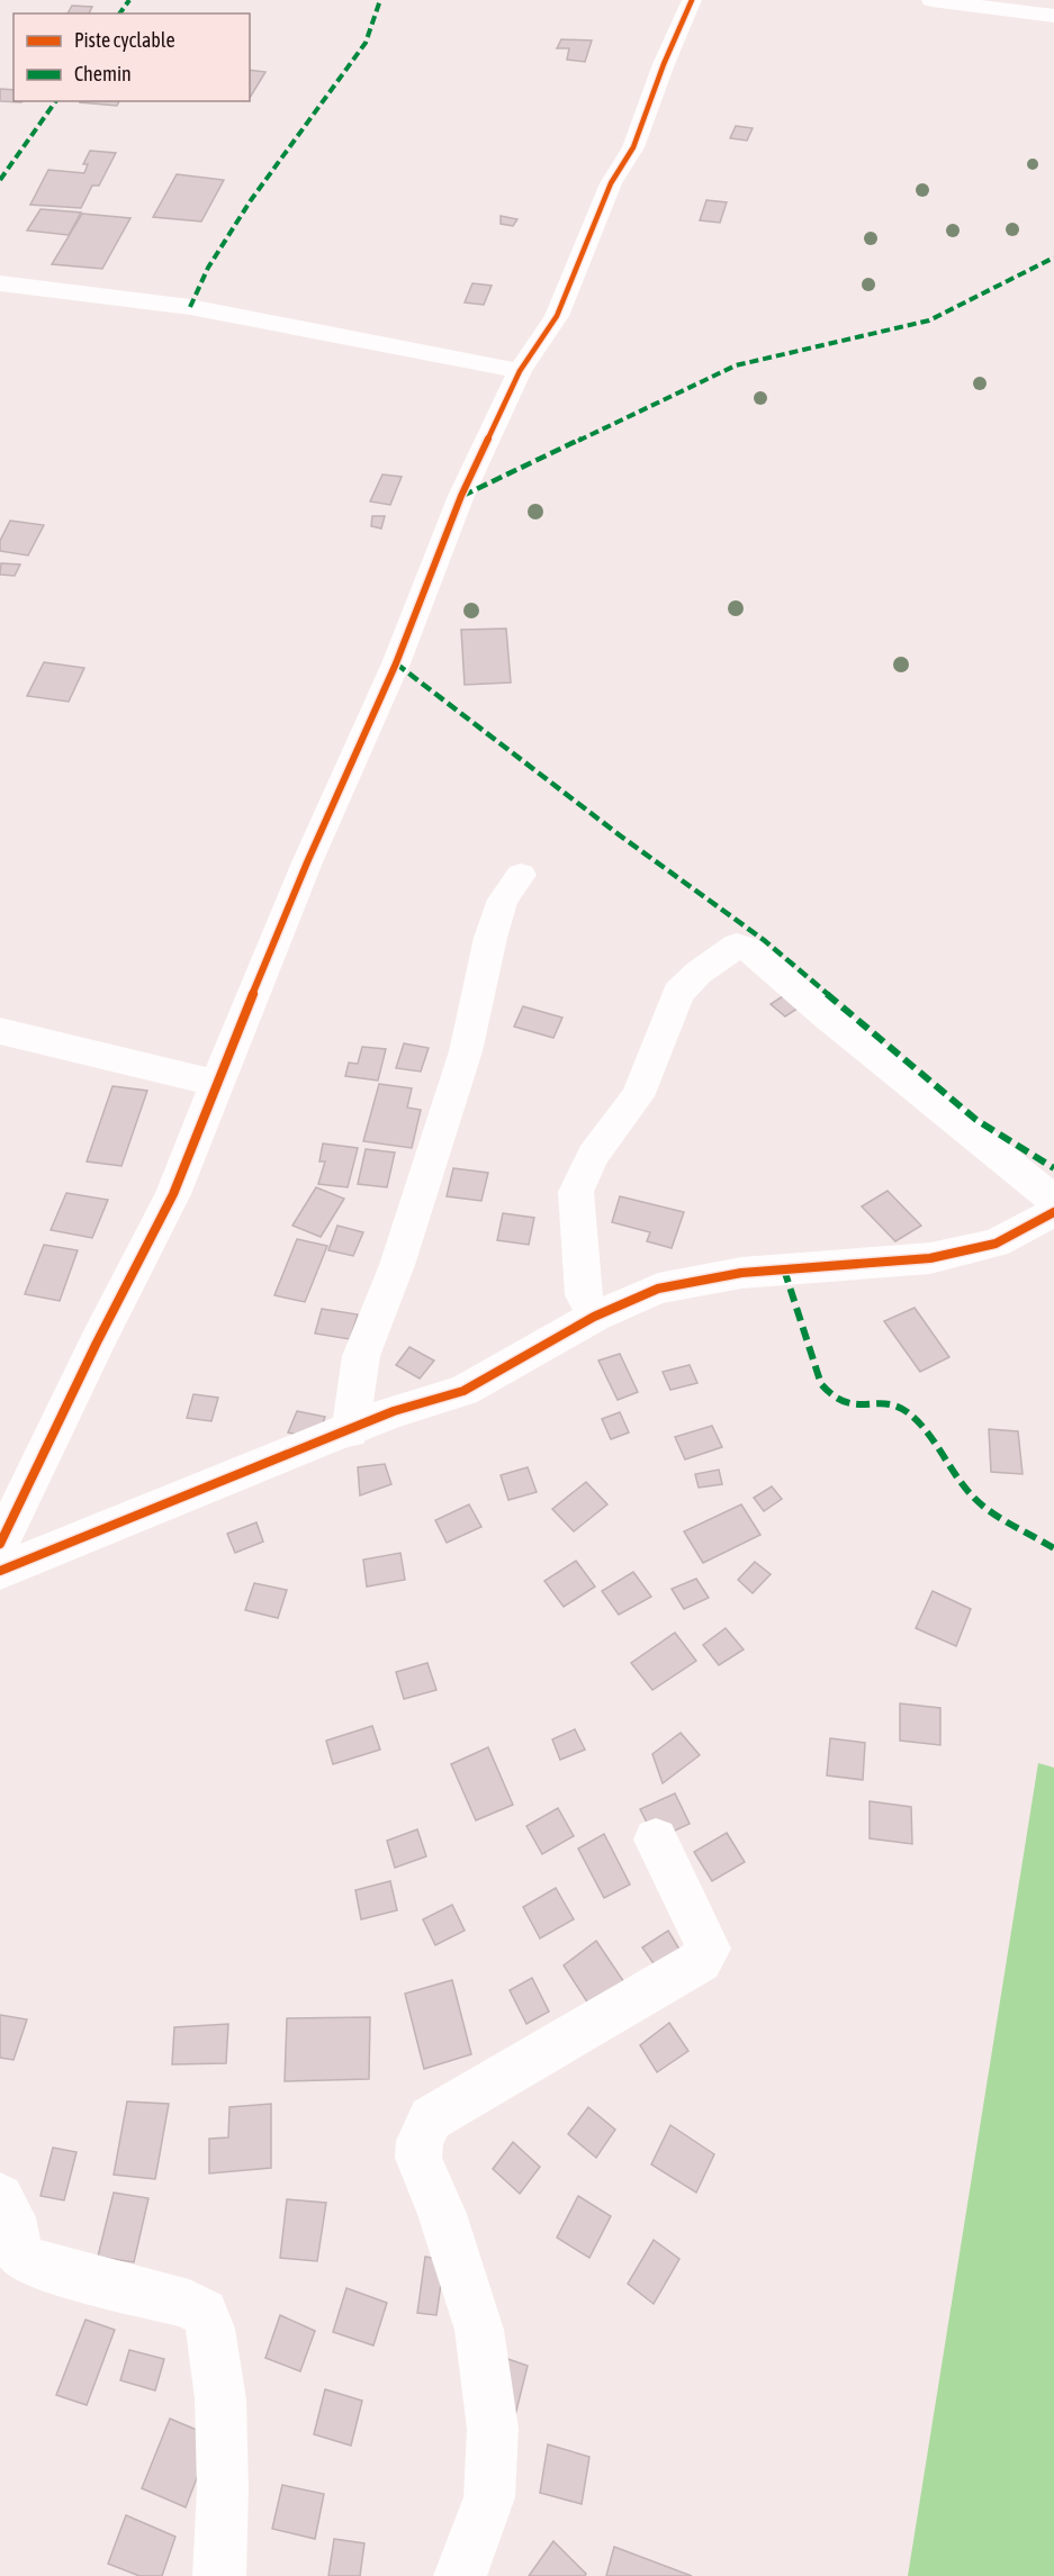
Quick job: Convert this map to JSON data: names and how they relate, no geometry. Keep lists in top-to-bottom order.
{
  "legend": ["Piste cyclable", "Chemin"]
}
